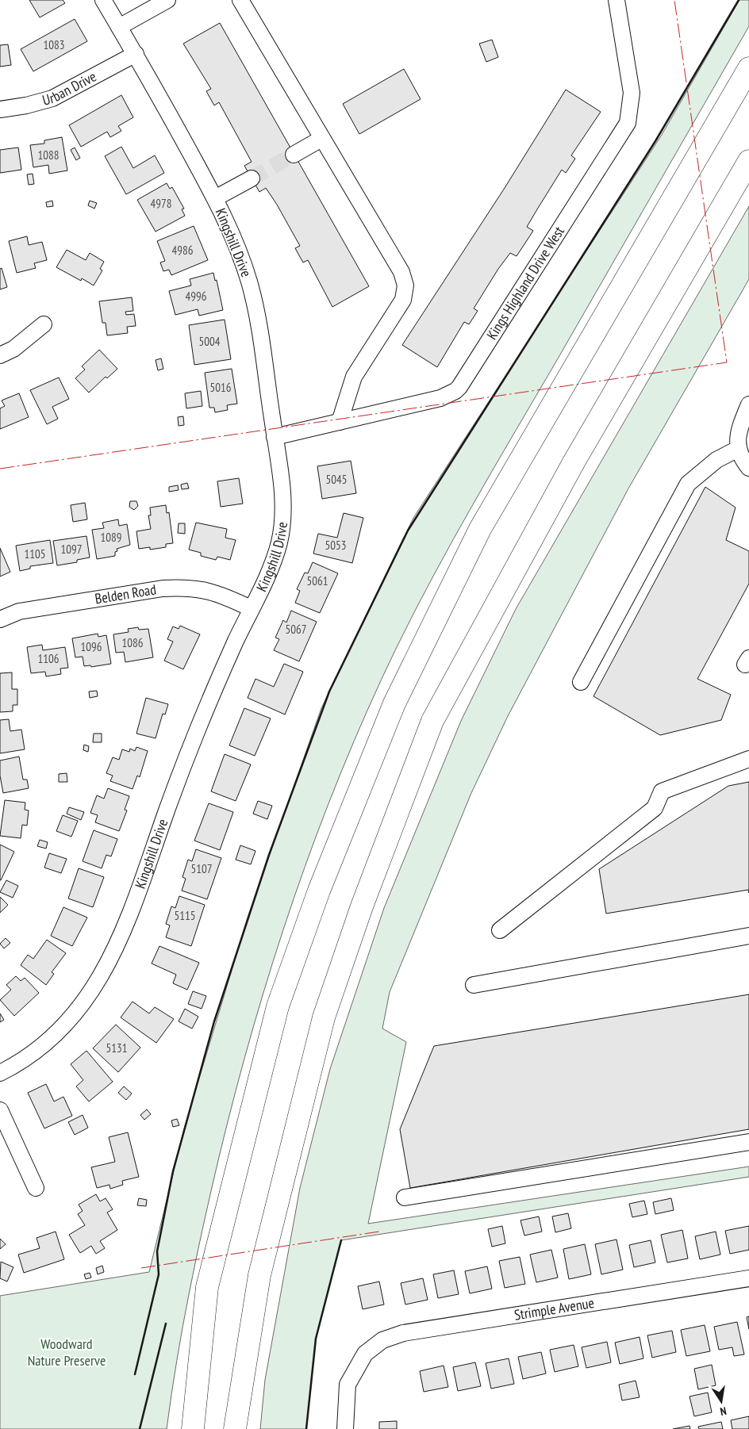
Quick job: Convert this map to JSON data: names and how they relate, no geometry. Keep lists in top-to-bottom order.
{
  "streets": {
    "street": [
      "Urban Drive",
      "Kingshill Drive",
      "Kings Highland Drive West",
      "Belden Road",
      "Strimple Avenue"
    ]
  },
  "crossings": [
    ["Urban Drive", "Kingshill Drive"],
    ["Kingshill Drive", "Kings Highland Drive West"],
    ["Kingshill Drive", "Belden Road"]
  ],
  "parks": ["Woodward Nature Preserve"],
  "house_numbers": [
    "1083",
    "1088",
    "4978",
    "4986",
    "4996",
    "5004",
    "5016",
    "5045",
    "1089",
    "5053",
    "1097",
    "1105",
    "5061",
    "5067",
    "1086",
    "1096",
    "1106",
    "5107",
    "5115",
    "5131"
  ],
  "north": "bottom"
}
